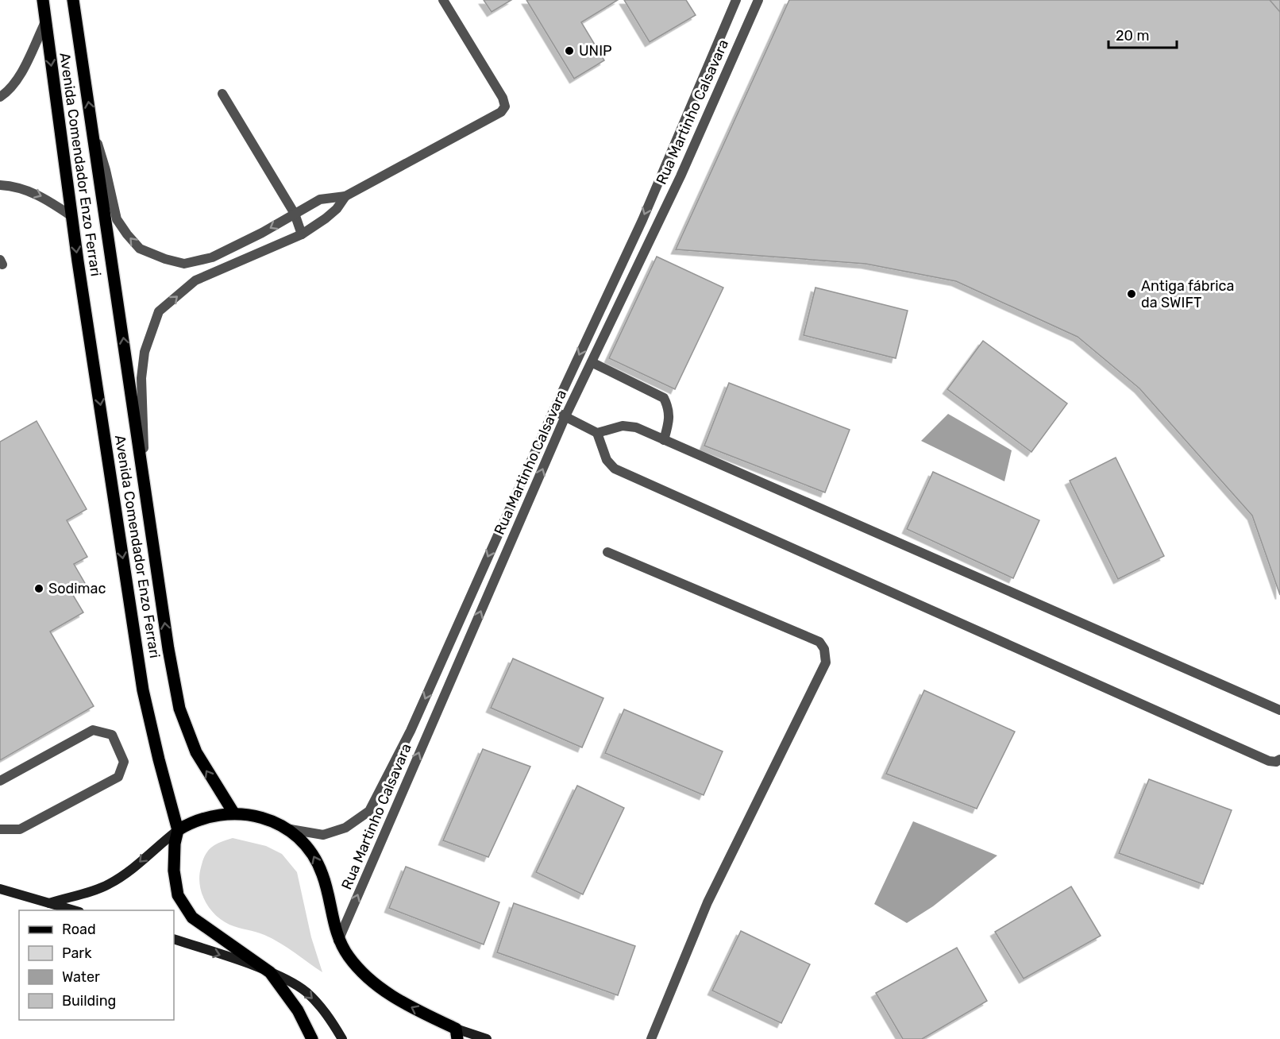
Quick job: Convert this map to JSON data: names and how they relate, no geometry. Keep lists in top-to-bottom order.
{
  "streets": {
    "main road": ["Avenida Comendador Enzo Ferrari"],
    "street": ["Rua Martinho Calsavara"]
  },
  "places": ["UNIP", "Antiga fábrica da SWIFT", "Sodimac"],
  "legend": [
    "Road",
    "Park",
    "Water",
    "Building"
  ],
  "scale_bar": "20 m"
}
